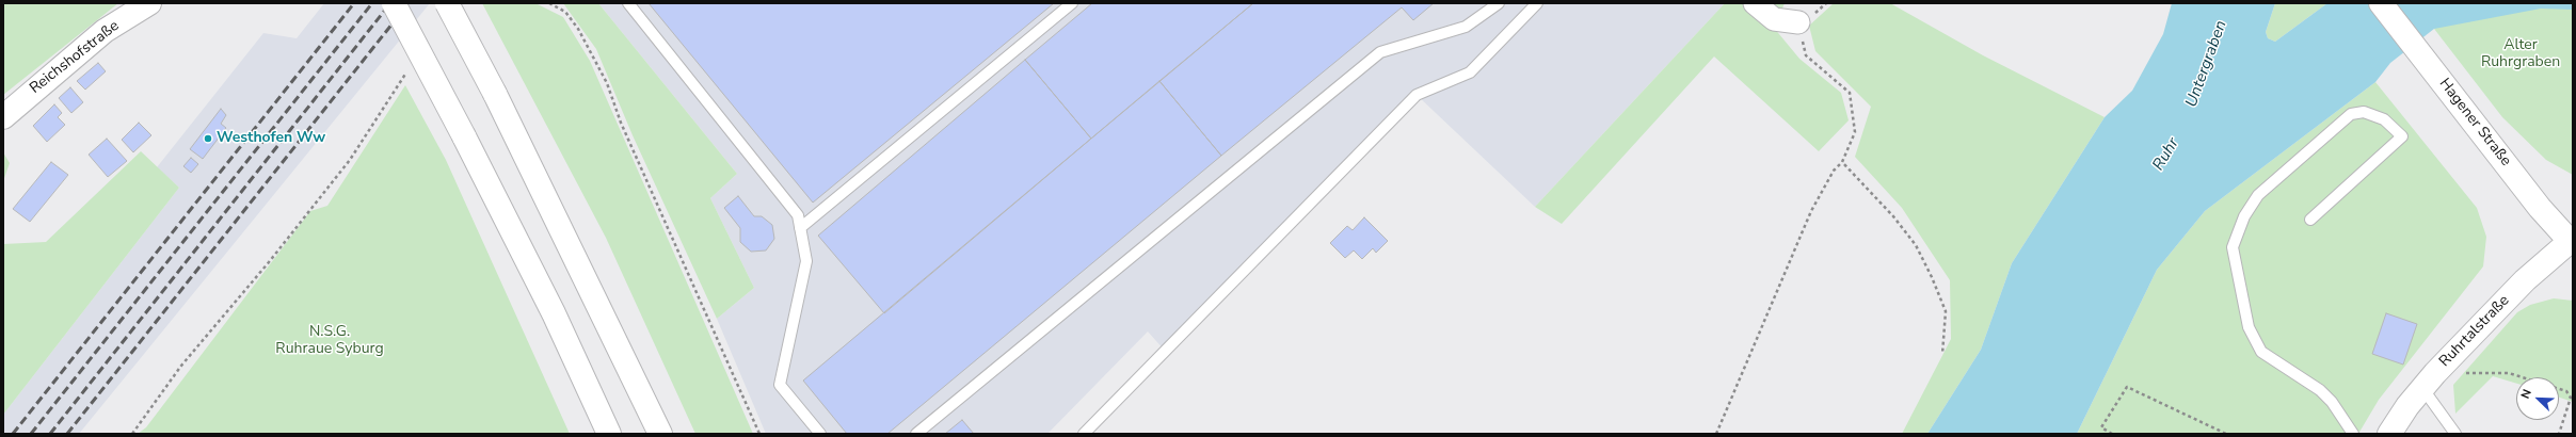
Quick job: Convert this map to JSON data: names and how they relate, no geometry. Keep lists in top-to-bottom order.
{
  "streets": {
    "main road": ["Reichshofstraße", "Hagener Straße", "Ruhrtalstraße"]
  },
  "crossings": [
    ["Hagener Straße", "Ruhrtalstraße"]
  ],
  "water": ["Untergraben", "Ruhr"],
  "parks": ["Alter Ruhrgraben", "N.S.G. Ruhraue Syburg"],
  "places": ["Westhofen Ww"],
  "north": "top left"
}
